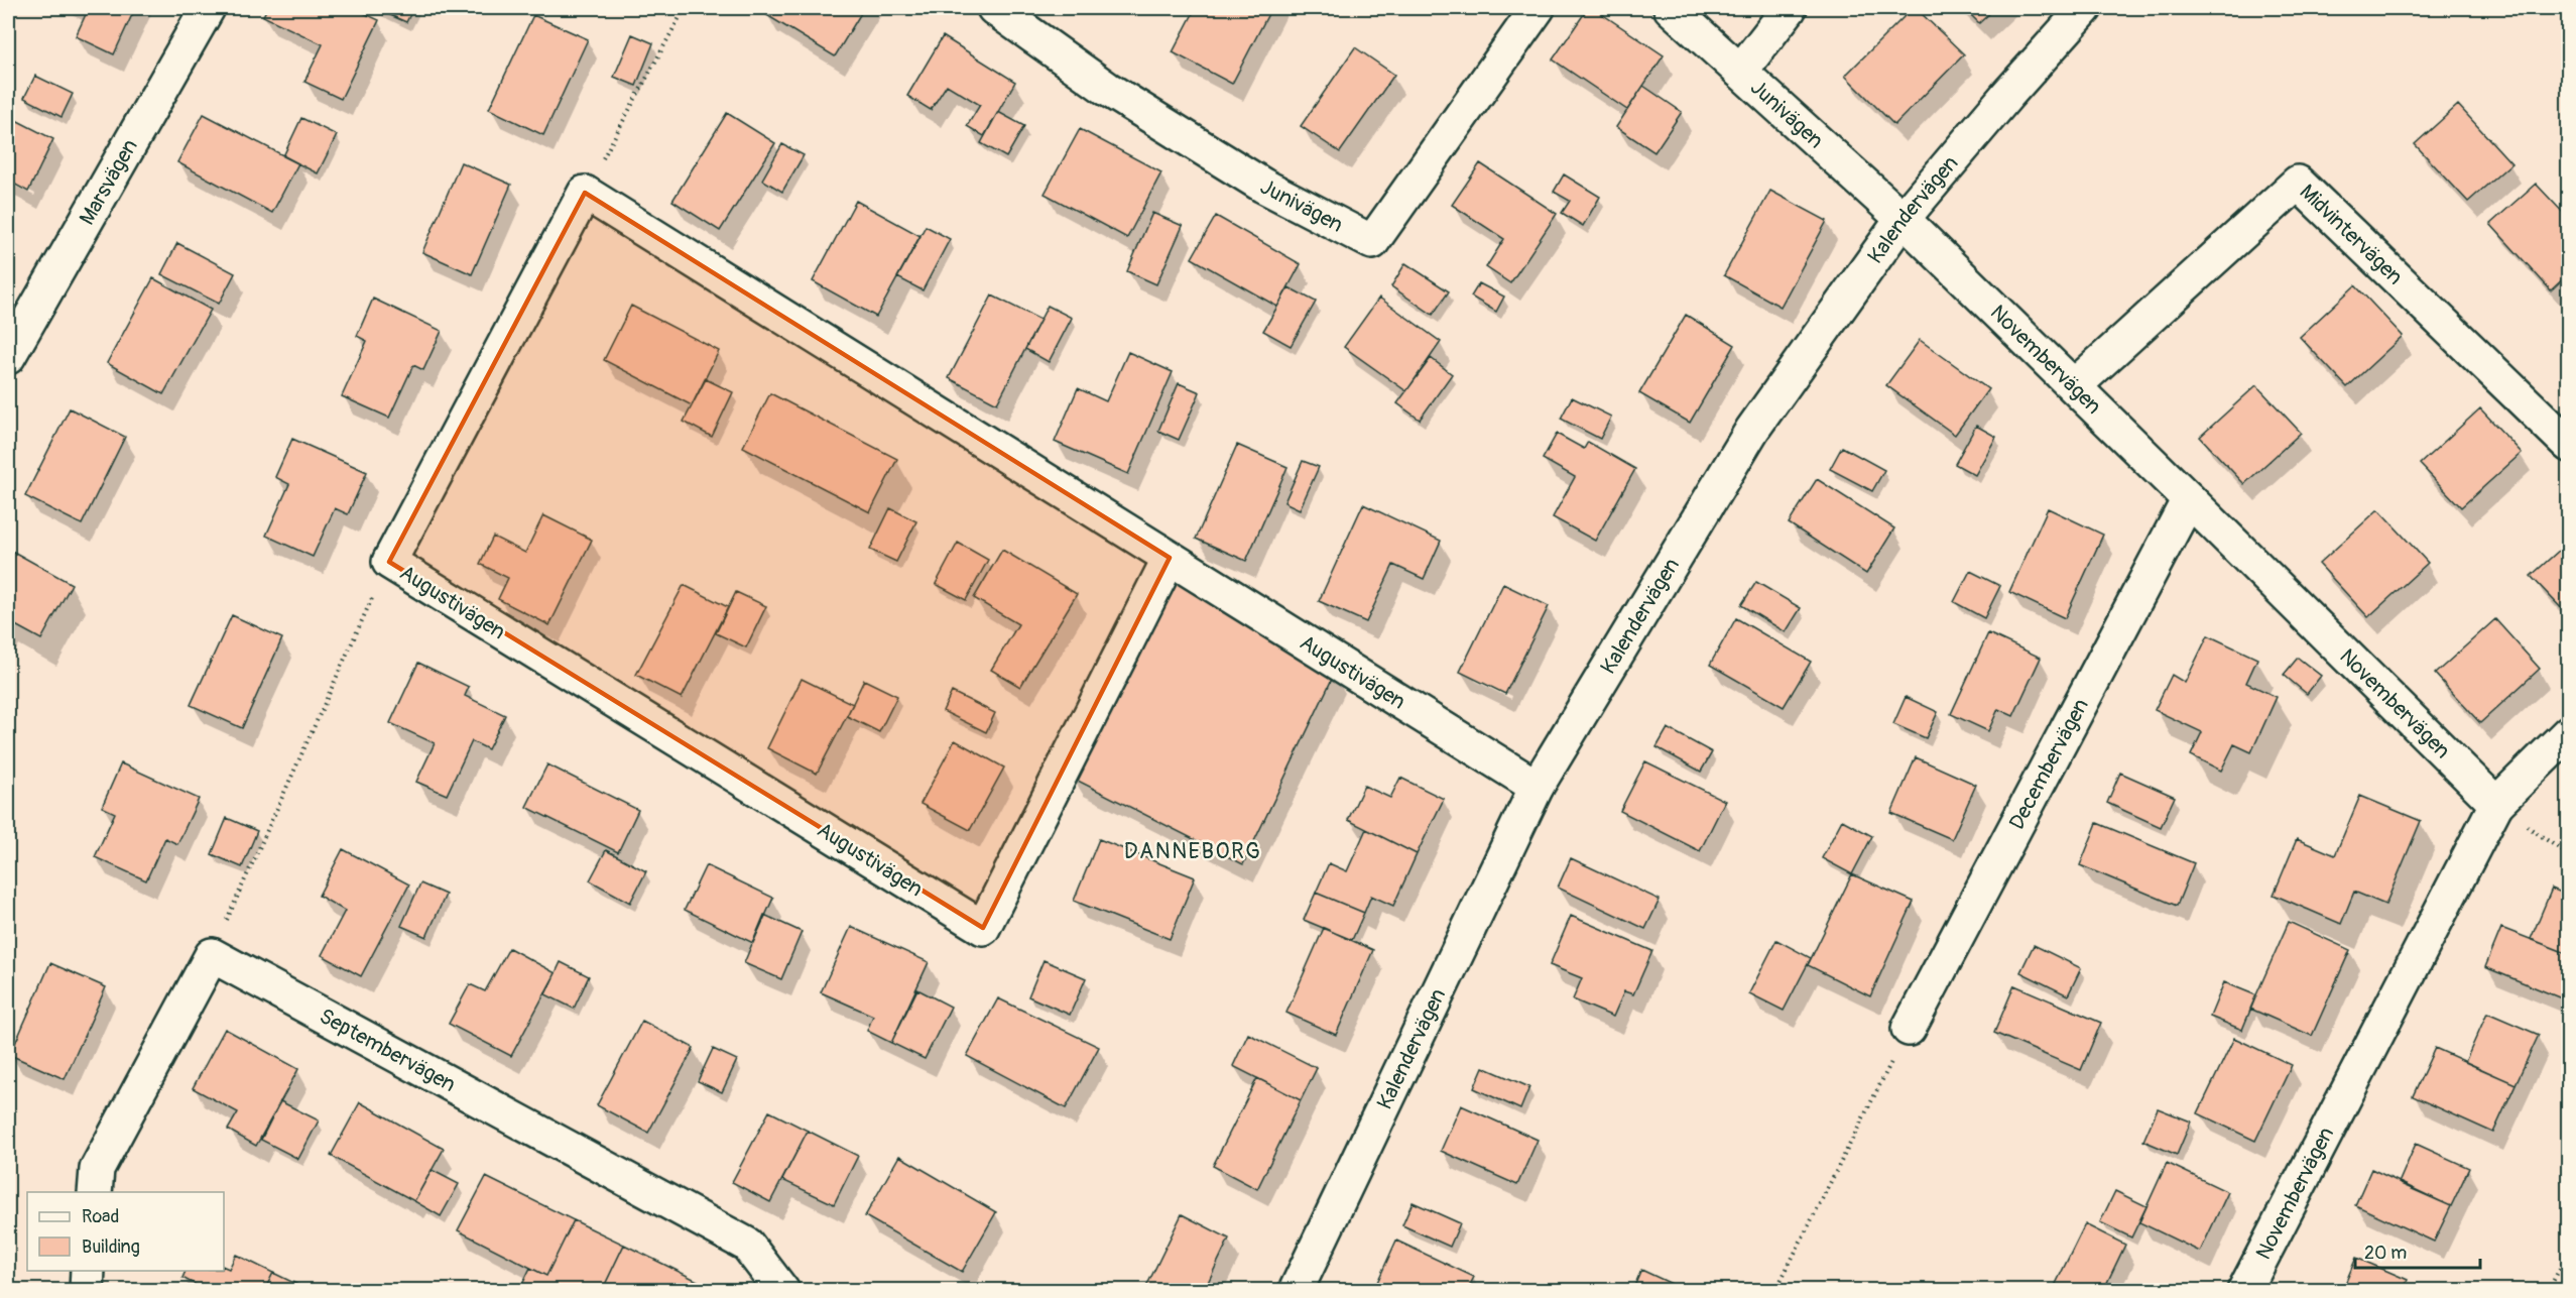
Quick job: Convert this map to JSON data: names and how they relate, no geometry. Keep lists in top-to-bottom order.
{
  "streets": {
    "street": [
      "Junivägen",
      "Marsvägen",
      "Kalendervägen",
      "Midvintervägen",
      "Novembervägen",
      "Augustivägen",
      "Decembervägen",
      "Septembervägen"
    ]
  },
  "crossings": [
    ["Junivägen", "Kalendervägen"],
    ["Junivägen", "Novembervägen"],
    ["Kalendervägen", "Novembervägen"],
    ["Kalendervägen", "Augustivägen"],
    ["Midvintervägen", "Novembervägen"],
    ["Novembervägen", "Decembervägen"]
  ],
  "districts": ["DANNEBORG"],
  "legend": ["Road", "Building"],
  "scale_bar": "20 m"
}
